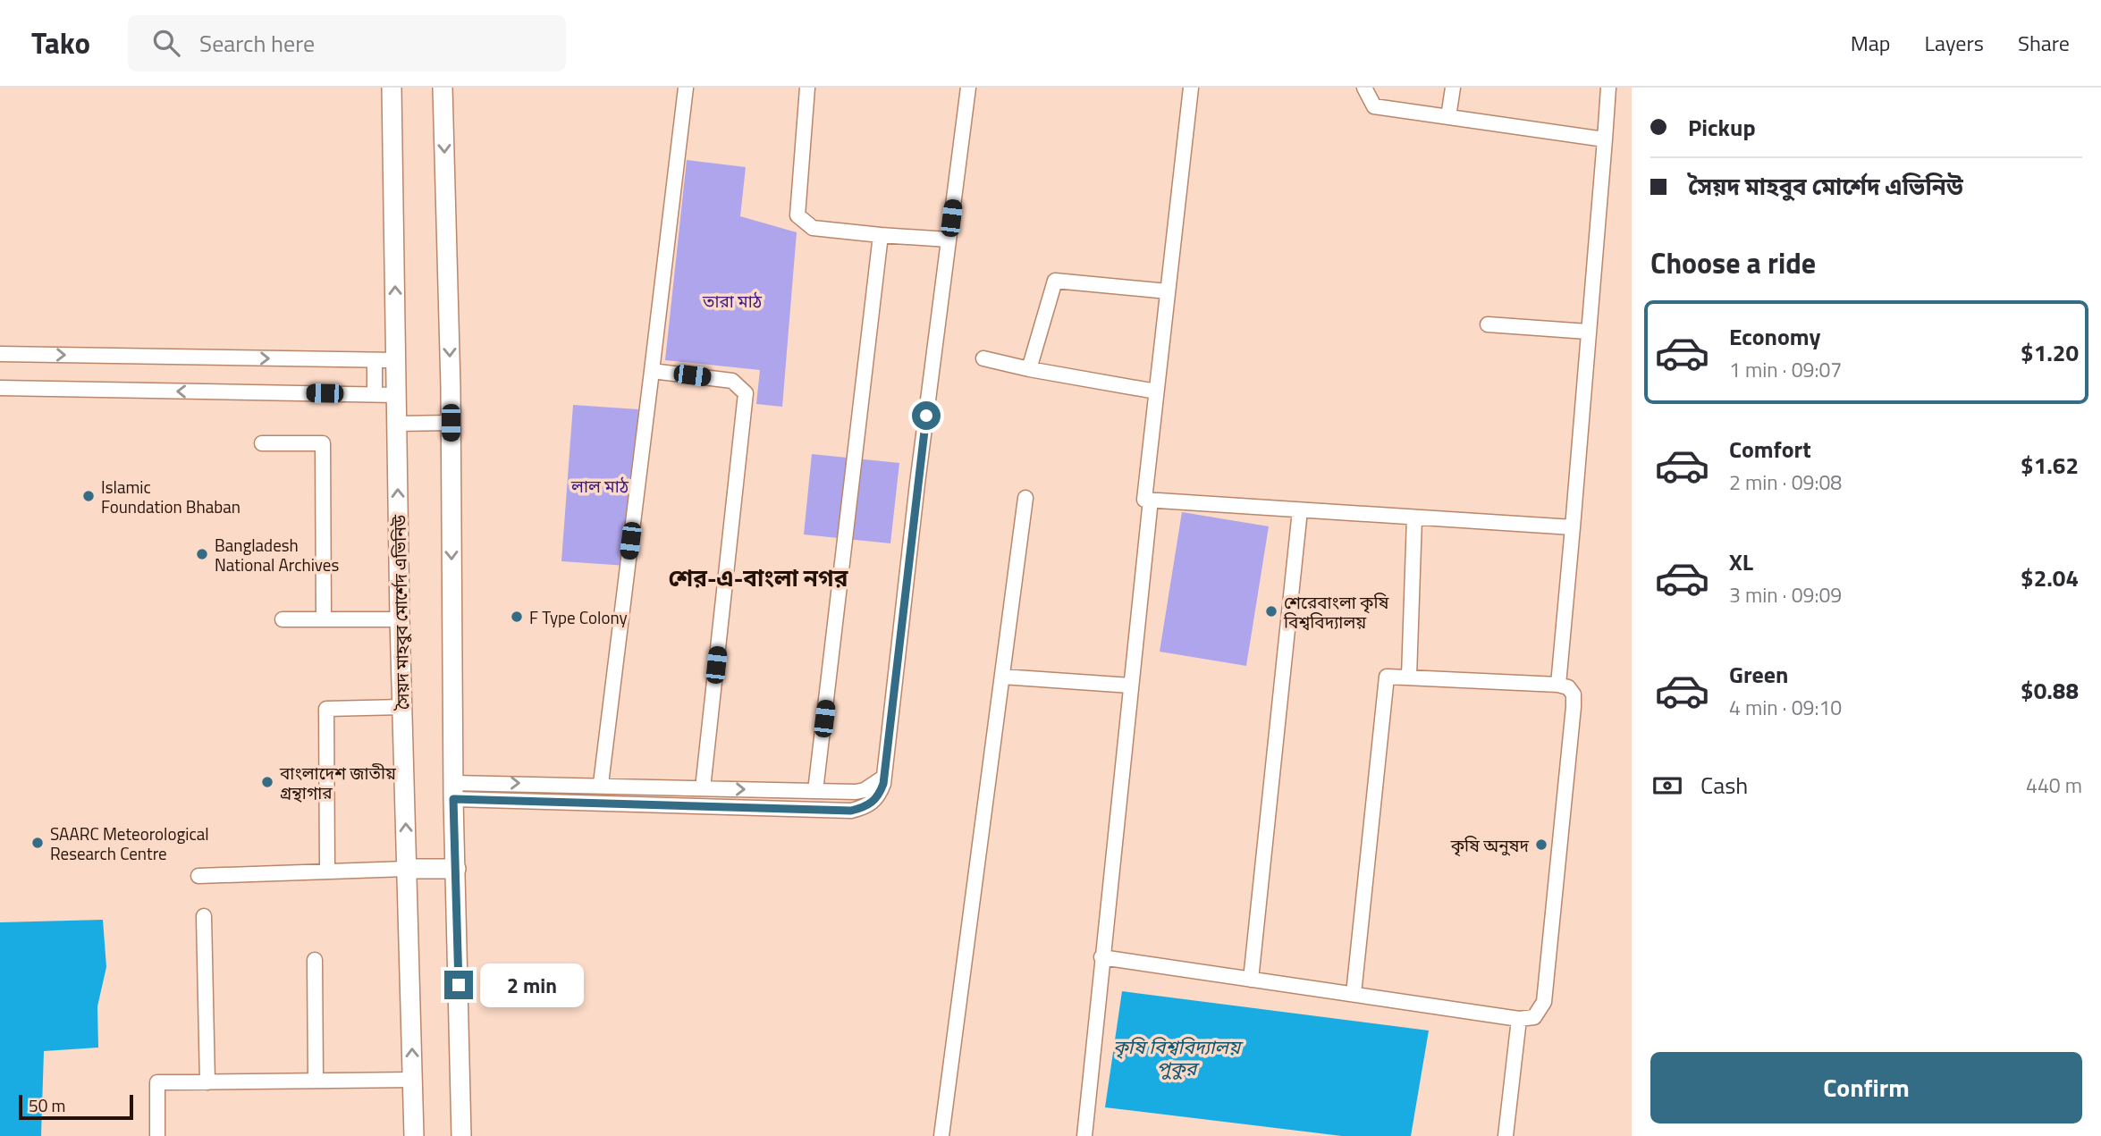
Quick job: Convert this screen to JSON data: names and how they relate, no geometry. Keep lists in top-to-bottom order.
{
  "streets": {
    "main road": ["সৈয়দ মাহবুব মোর্শেদ এভিনিউ"]
  },
  "districts": ["শের-এ-বাংলা নগর"],
  "water": ["কৃষি বিশ্ববিদ্যালয় পুকুর"],
  "parks": ["তারা মাঠ", "লাল মাঠ"],
  "places": [
    "Islamic Foundation Bhaban",
    "Bangladesh National Archives",
    "শেরেবাংলা কৃষি বিশ্ববিদ্যালয়",
    "F Type Colony",
    "বাংলাদেশ জাতীয় গ্রন্থাগার",
    "SAARC Meteorological Research Centre",
    "কৃষি অনুষদ"
  ],
  "scale_bar": "50 m",
  "page": {
    "header": "Tako",
    "search": "Search here",
    "nav": ["Map", "Layers", "Share"],
    "banner": ["Pickup", "সৈয়দ মাহবুব মোর্শেদ এভিনিউ"],
    "heading": "Choose a ride",
    "list": [
      {
        "name": "Economy",
        "note": "1 min · 09:07",
        "value": "$1.20"
      },
      {
        "name": "Comfort",
        "note": "2 min · 09:08",
        "value": "$1.62"
      },
      {
        "name": "XL",
        "note": "3 min · 09:09",
        "value": "$2.04"
      },
      {
        "name": "Green",
        "note": "4 min · 09:10",
        "value": "$0.88"
      }
    ],
    "pay": ["Cash", "440 m"],
    "bubble": "2 min",
    "buttons": "Confirm",
    "scale": "50 m"
  }
}
